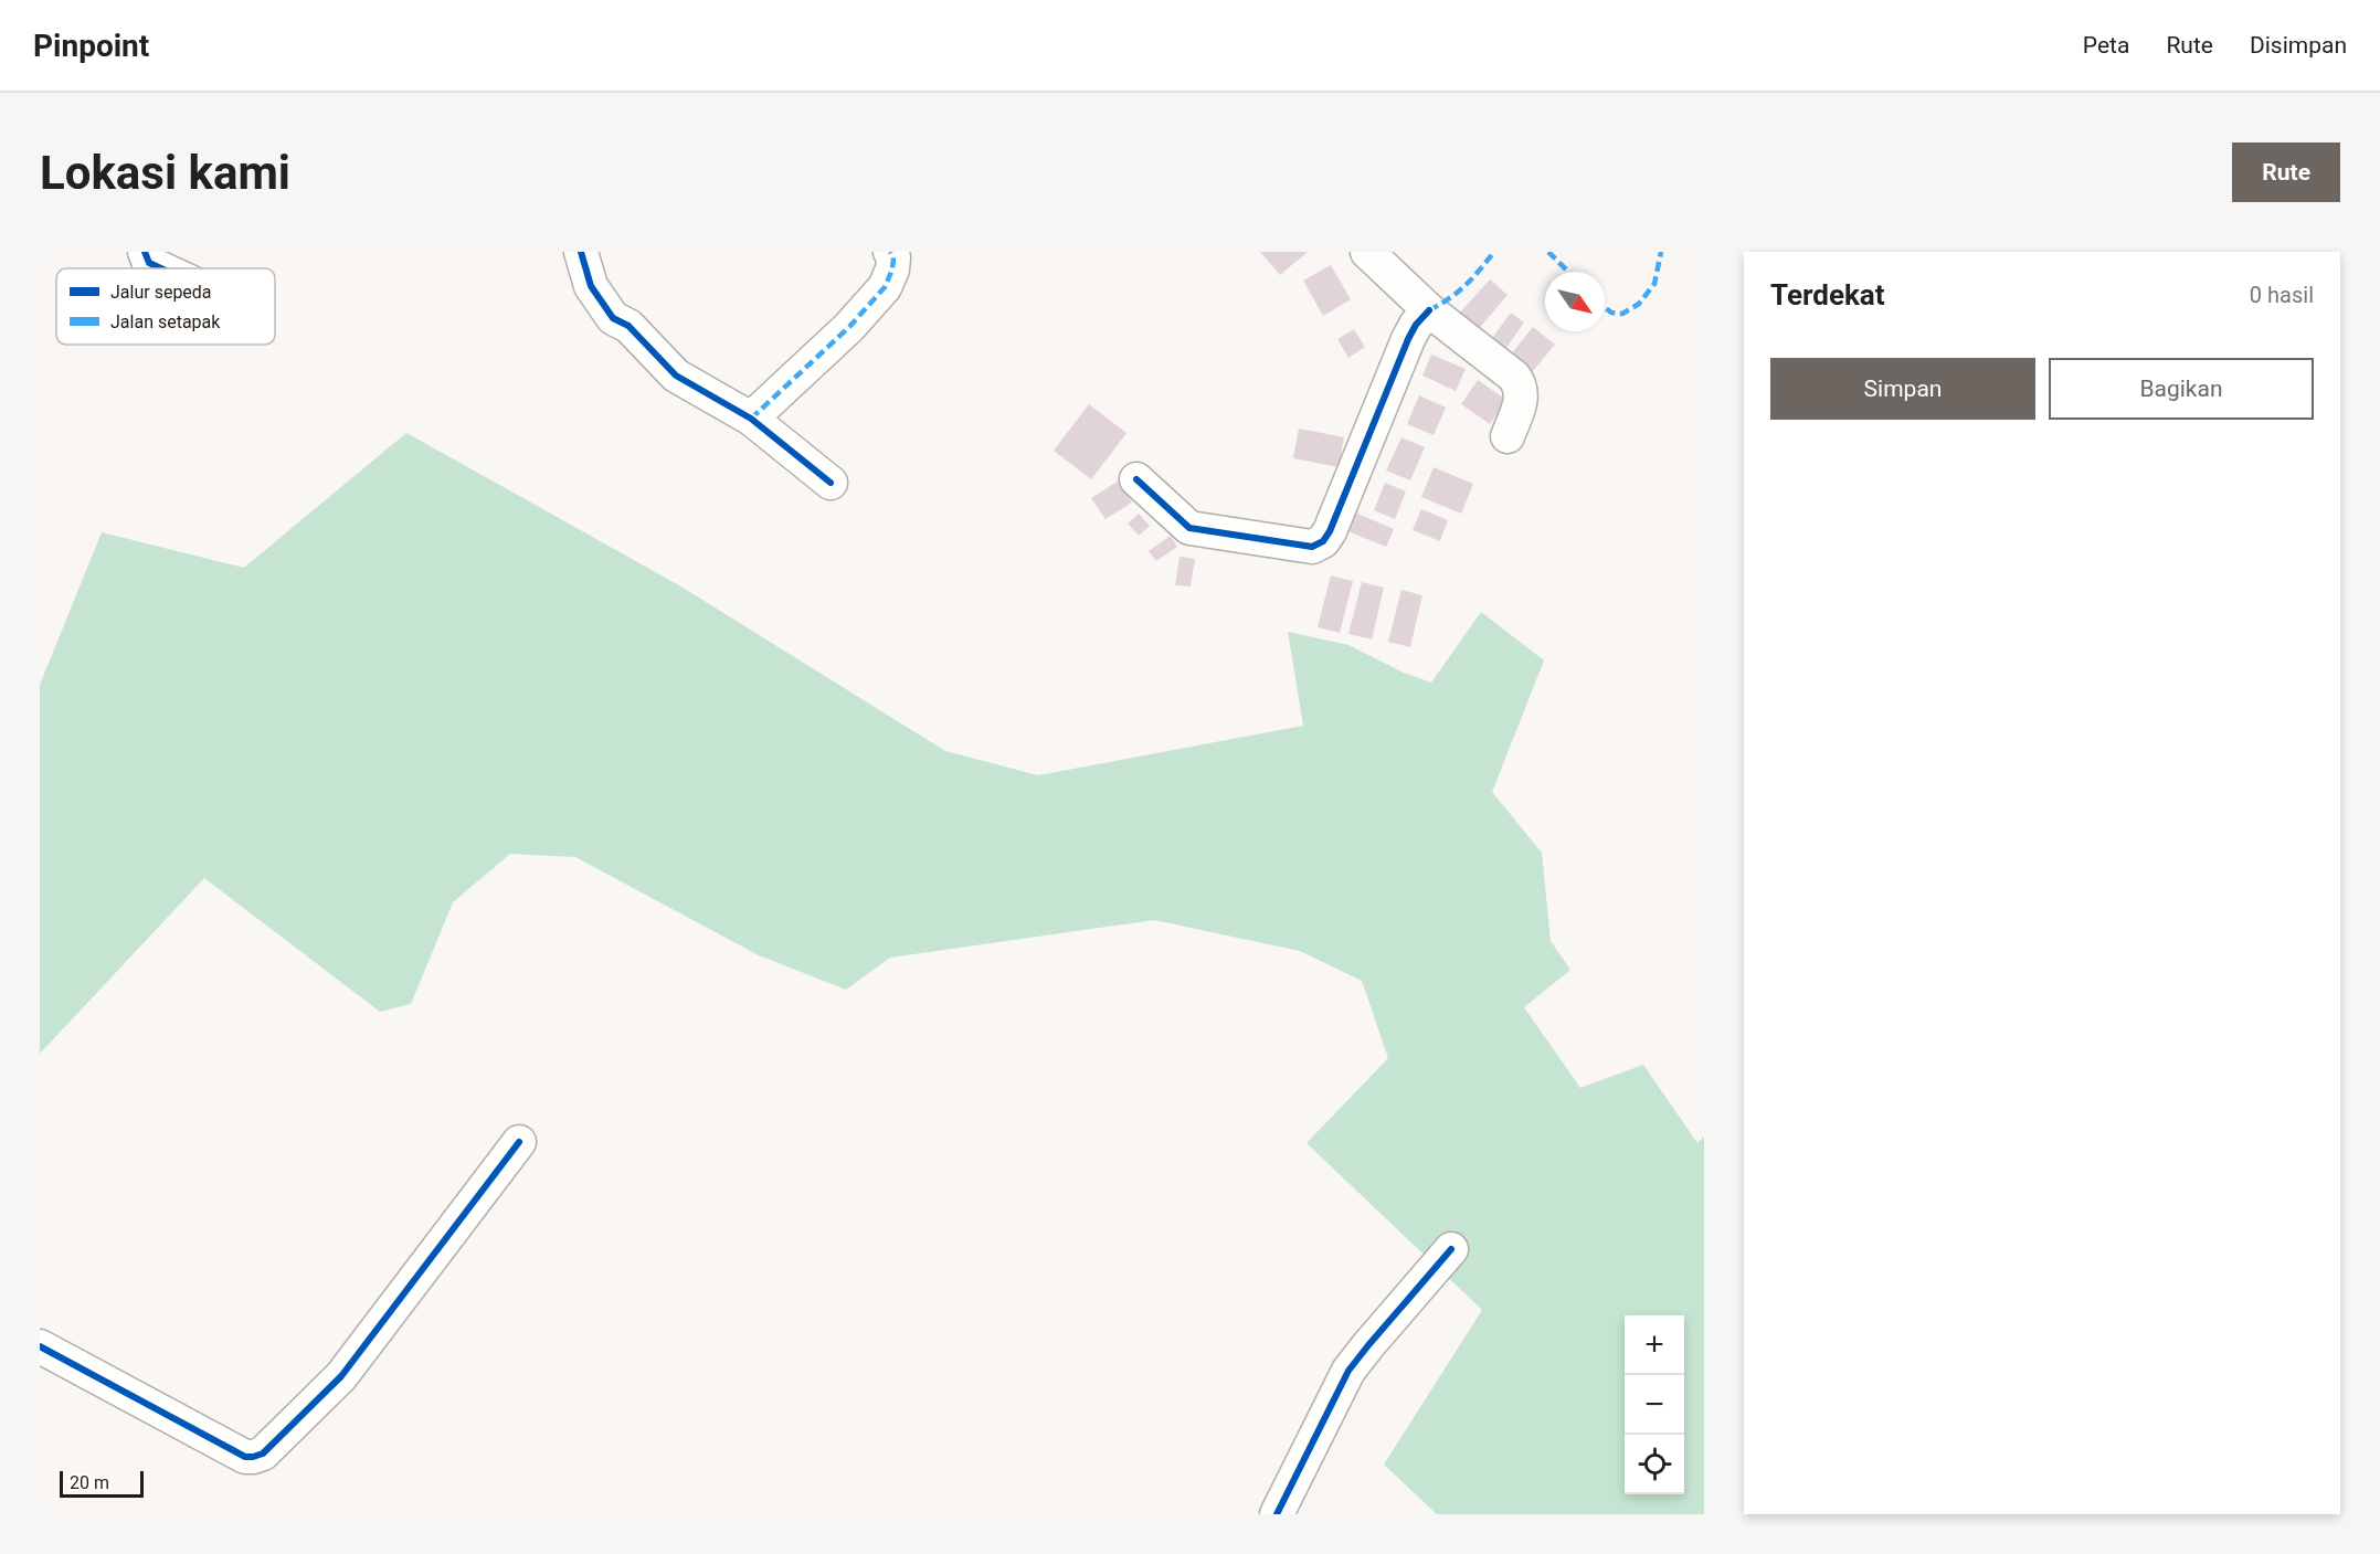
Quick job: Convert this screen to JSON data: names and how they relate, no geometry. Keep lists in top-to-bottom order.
{
  "legend": ["Jalur sepeda", "Jalan setapak"],
  "scale_bar": "20 m",
  "north": "bottom right",
  "page": {
    "header": "Pinpoint",
    "nav": ["Peta", "Rute", "Disimpan"],
    "buttons": [
      "Rute",
      ["Simpan", "Bagikan"]
    ],
    "title": "Lokasi kami",
    "heading": ["Terdekat", "0 hasil"],
    "map_buttons": ["+", "−"],
    "scale": "20 m"
  }
}
